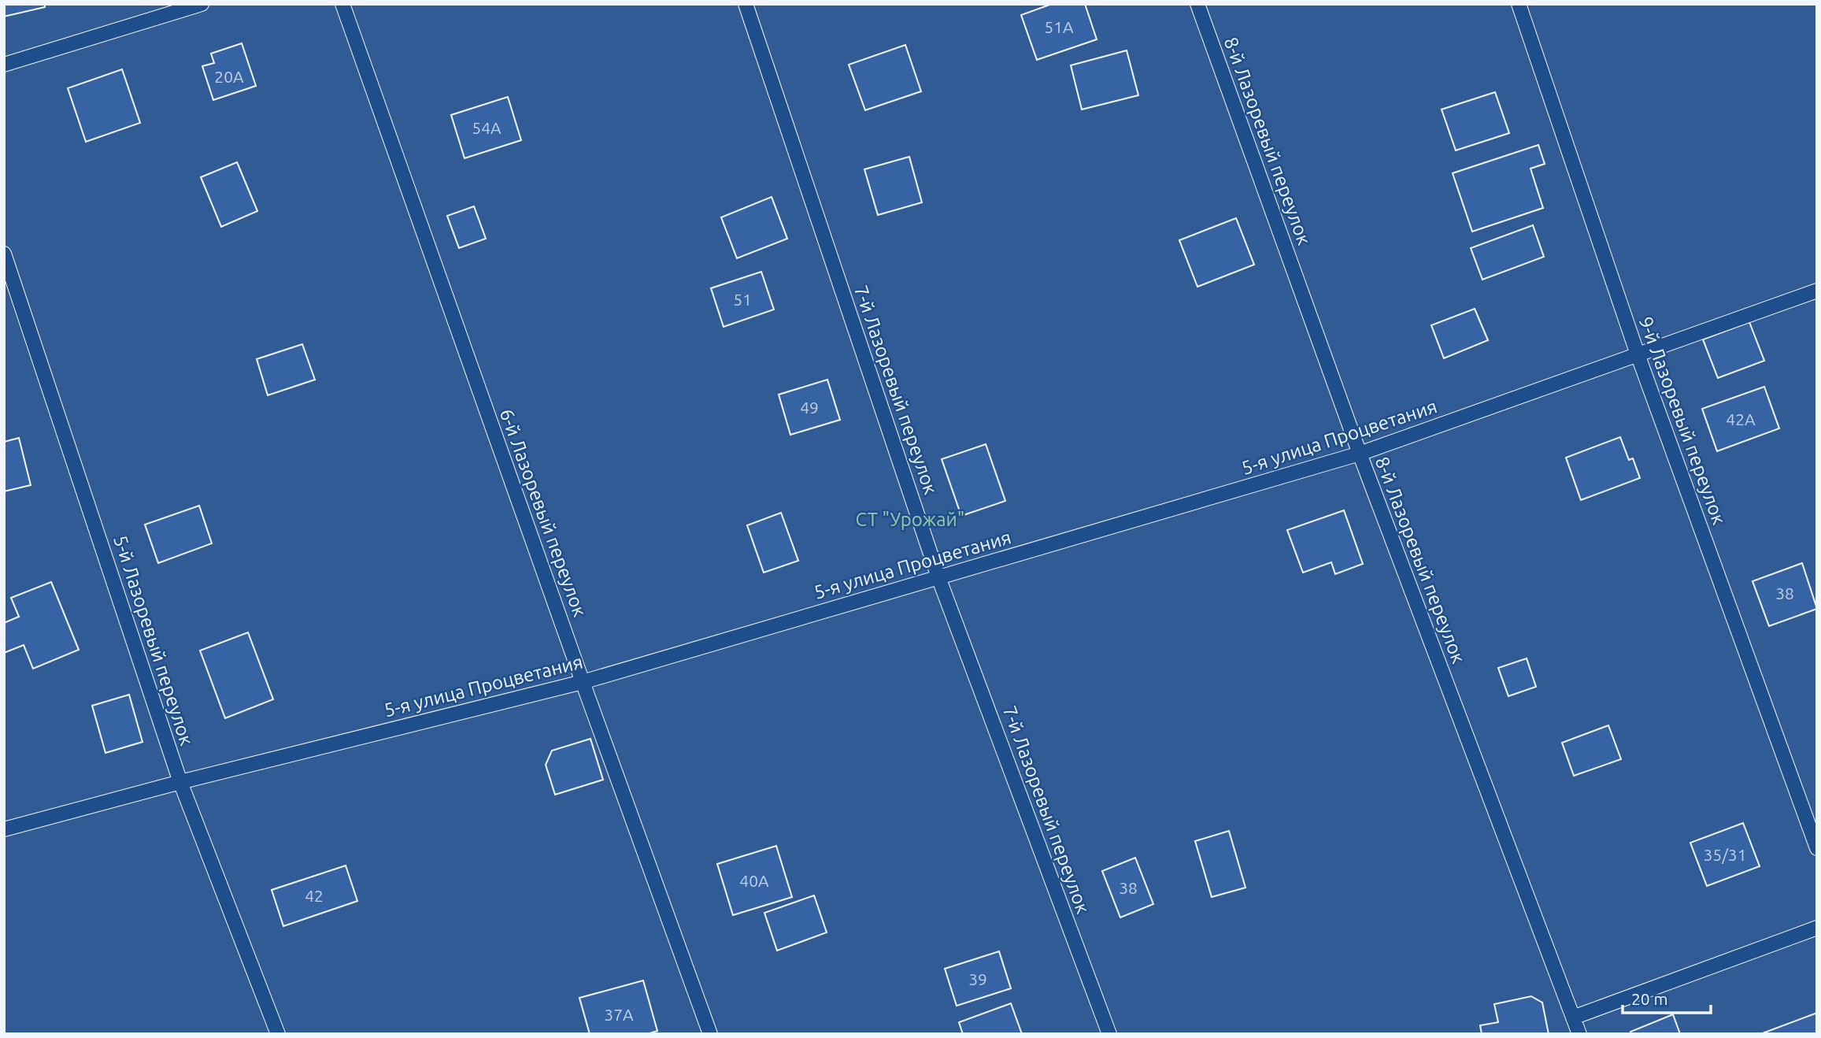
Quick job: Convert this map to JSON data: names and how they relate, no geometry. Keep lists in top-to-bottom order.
{
  "streets": {
    "lane": [
      "8-й Лазоревый переулок",
      "7-й Лазоревый переулок",
      "9-й Лазоревый переулок",
      "5-я улица Процветания",
      "6-й Лазоревый переулок",
      "5-й Лазоревый переулок"
    ]
  },
  "crossings": [
    ["8-й Лазоревый переулок", "5-я улица Процветания"],
    ["7-й Лазоревый переулок", "5-я улица Процветания"],
    ["9-й Лазоревый переулок", "5-я улица Процветания"],
    ["5-я улица Процветания", "6-й Лазоревый переулок"],
    ["5-я улица Процветания", "5-й Лазоревый переулок"]
  ],
  "parks": ["СТ \"Урожай\""],
  "house_numbers": [
    "51А",
    "20А",
    "54А",
    "51",
    "49",
    "42А",
    "38",
    "35/31",
    "40А",
    "38",
    "42",
    "39",
    "37А"
  ],
  "scale_bar": "20 m"
}
